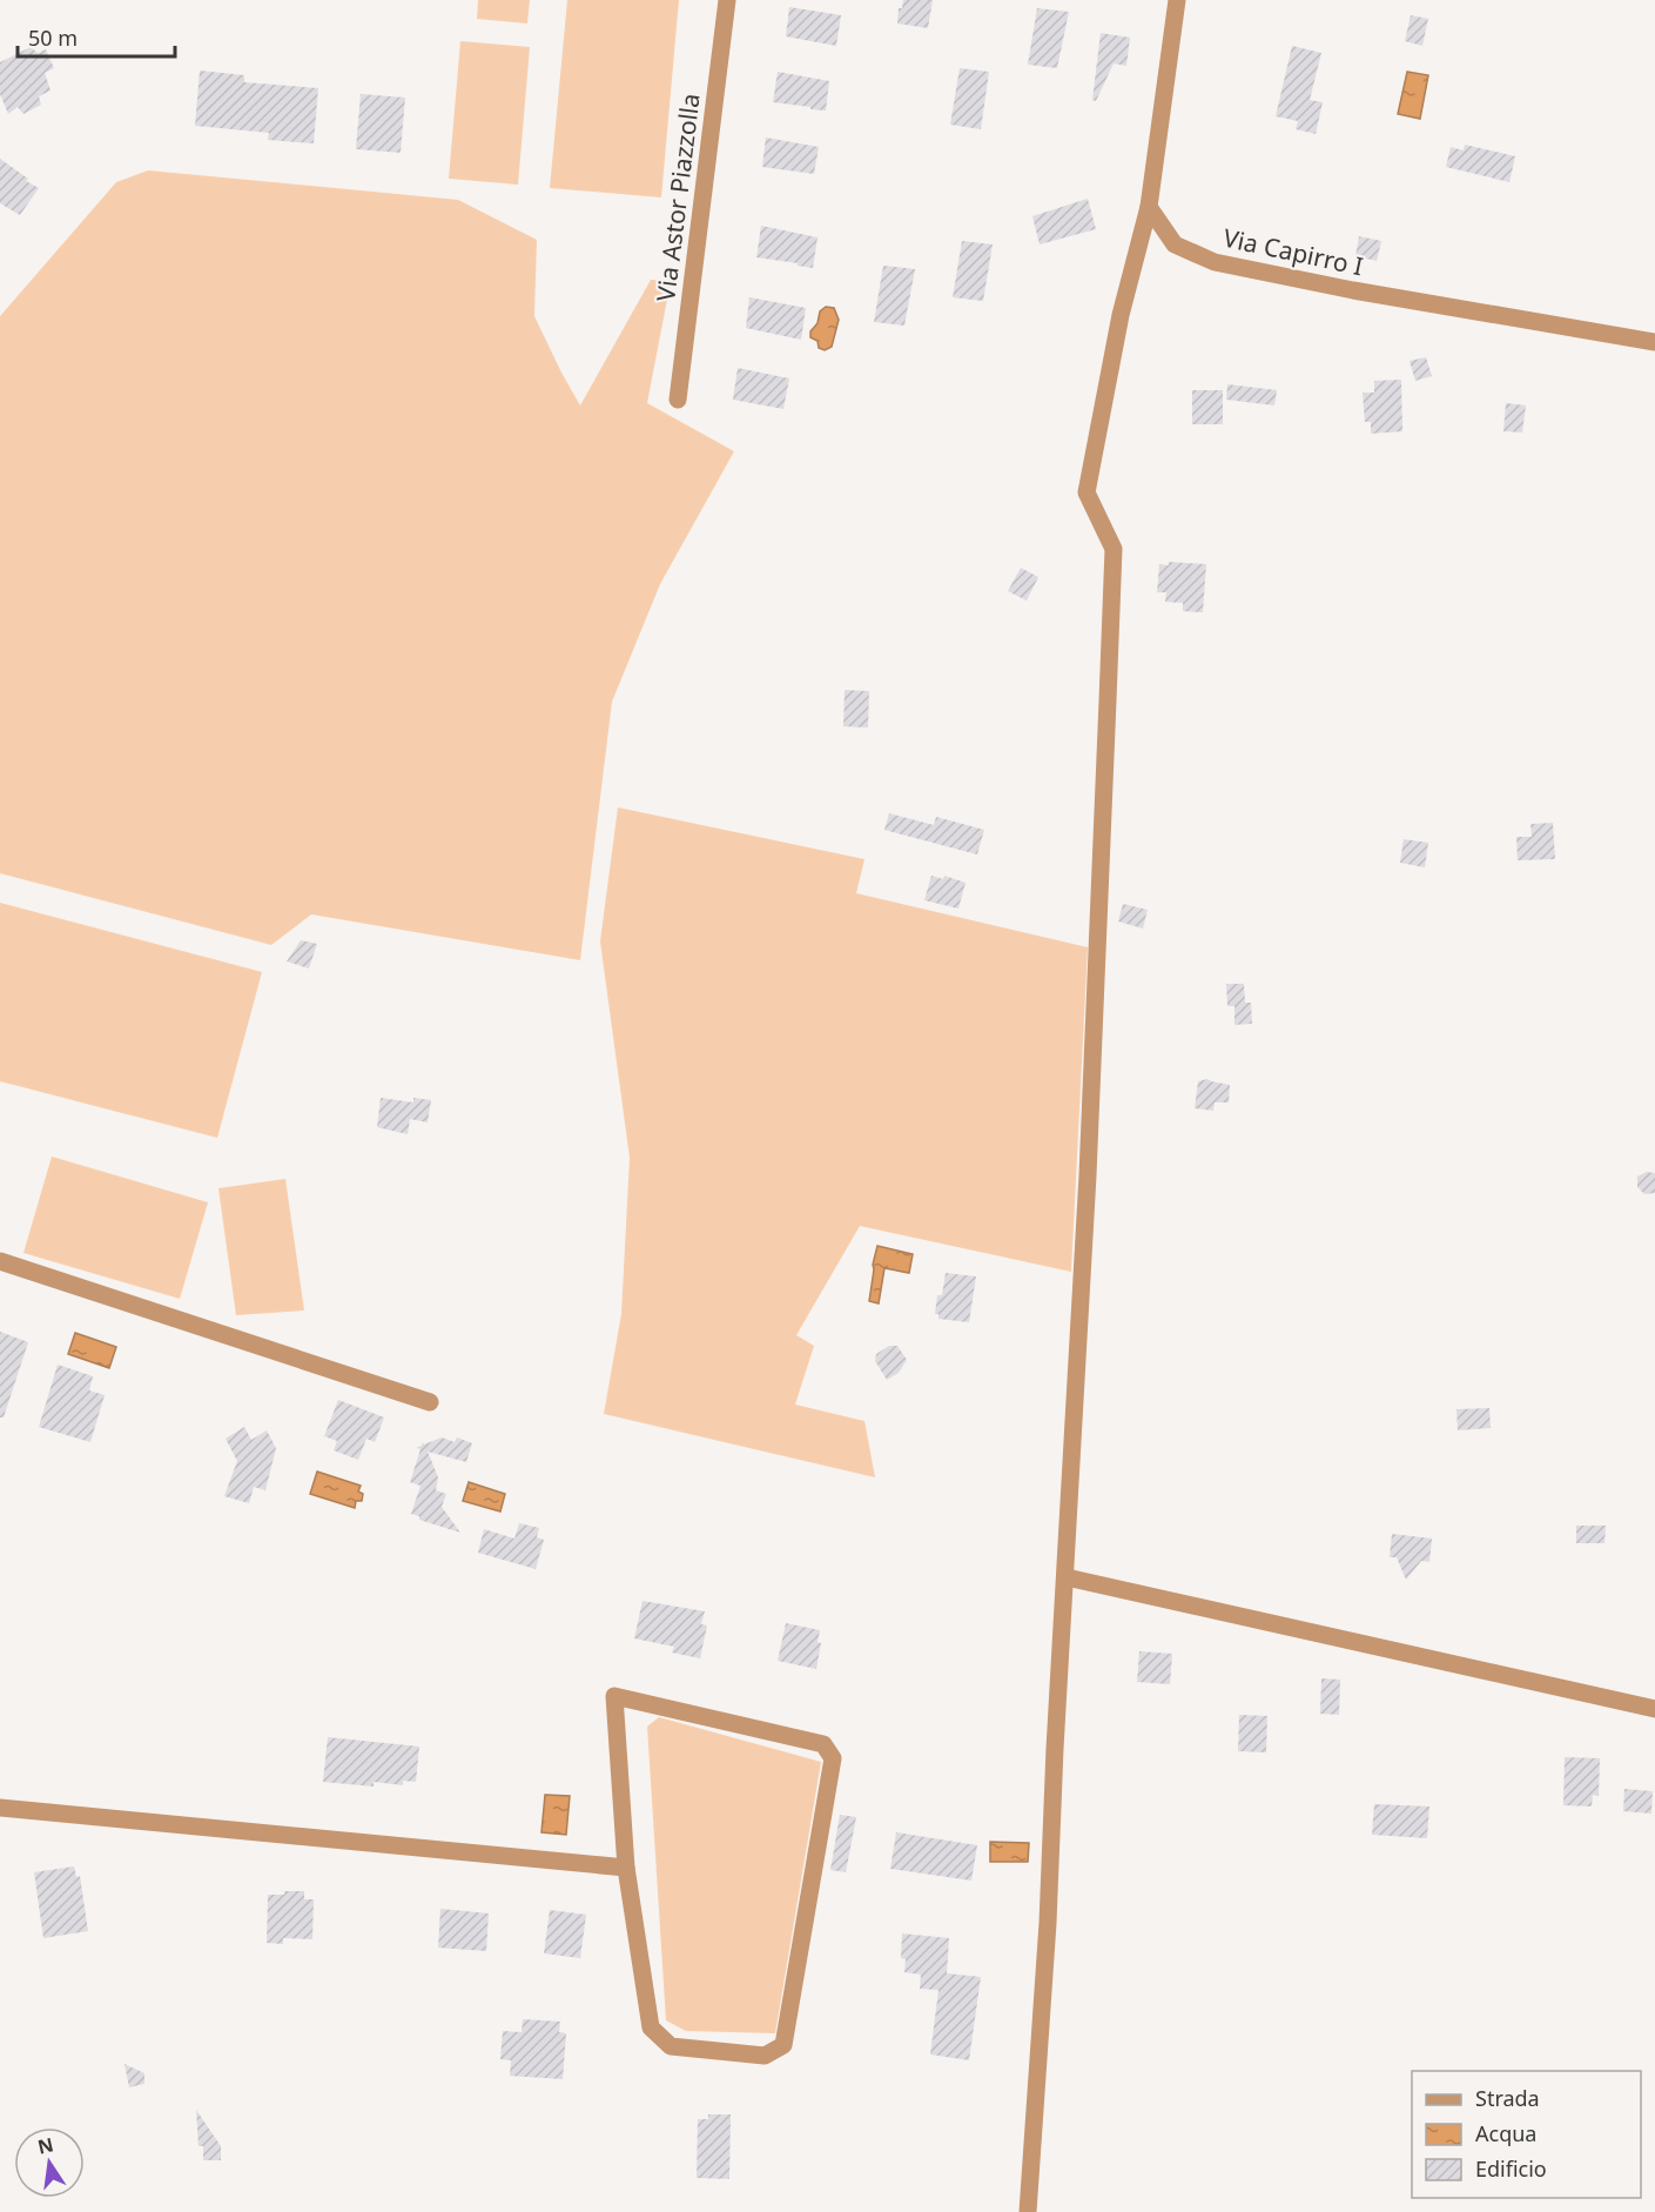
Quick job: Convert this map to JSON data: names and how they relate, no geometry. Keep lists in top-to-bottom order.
{
  "streets": {
    "street": ["Via Astor Piazzolla", "Via Capirro I"]
  },
  "legend": ["Strada", "Acqua", "Edificio"],
  "scale_bar": "50 m",
  "north": "top"
}
